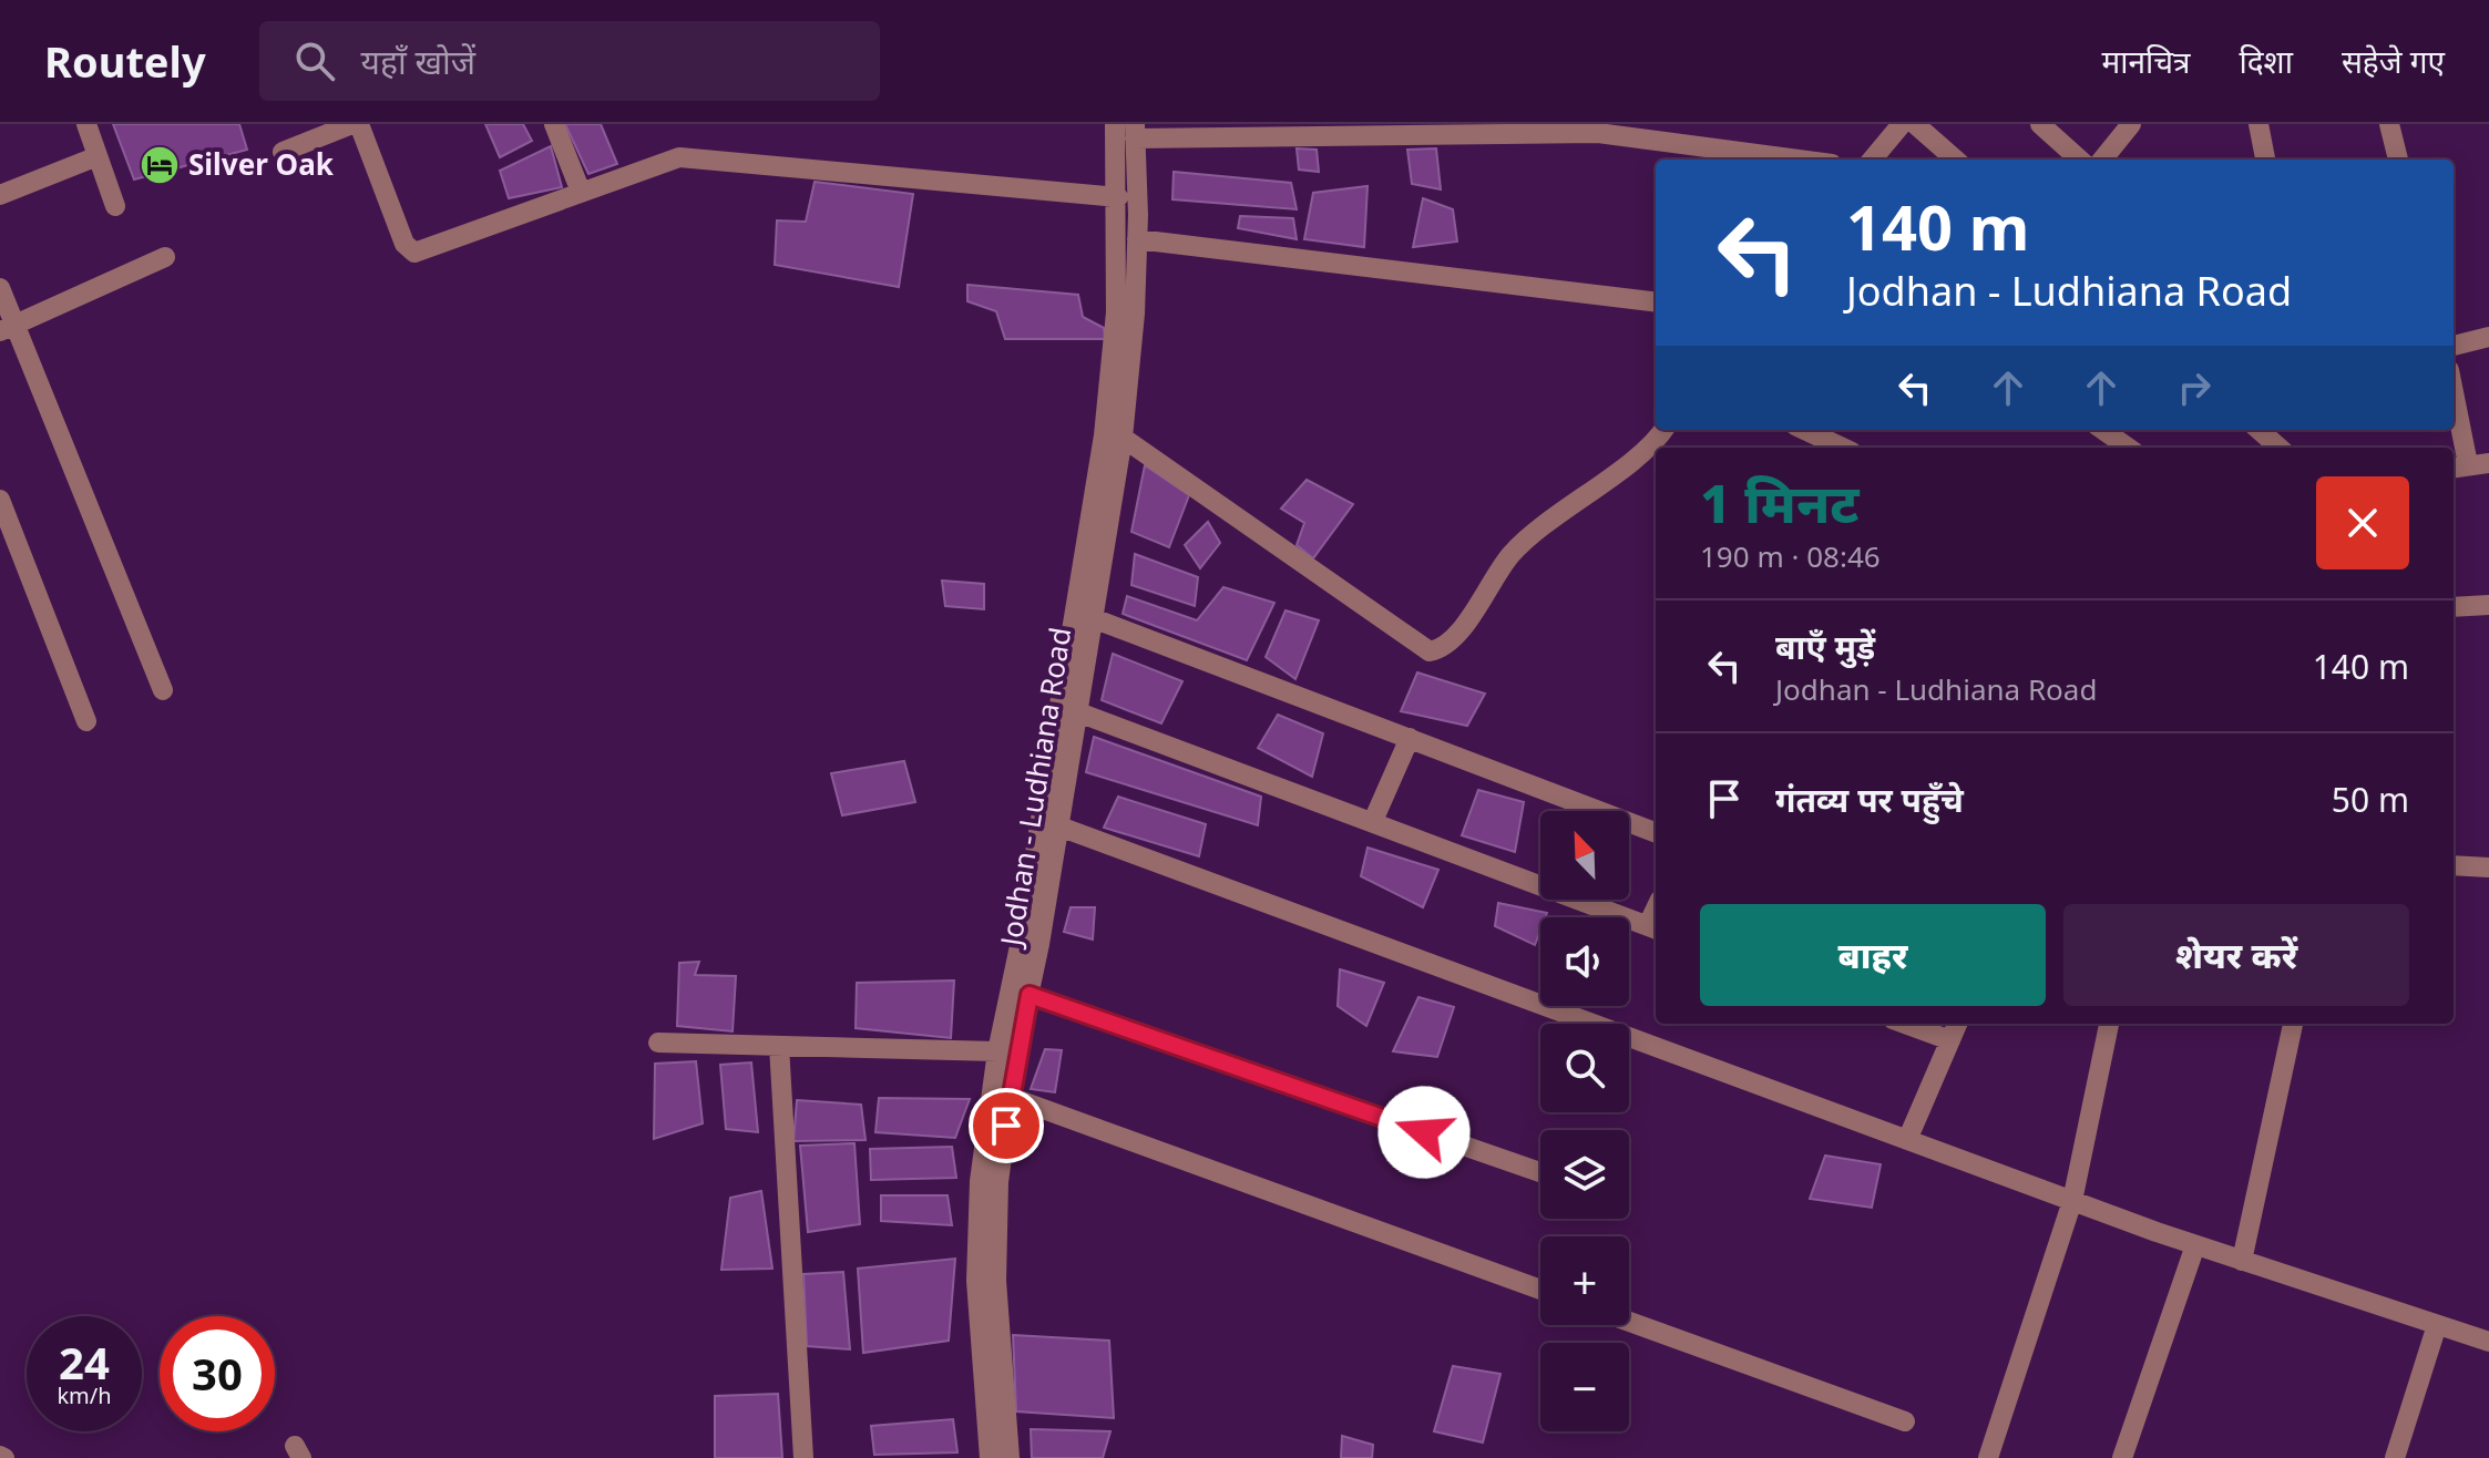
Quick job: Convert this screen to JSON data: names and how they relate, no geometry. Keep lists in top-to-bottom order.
{
  "streets": {
    "street": ["Jodhan - Ludhiana Road"]
  },
  "places": {
    "hotel": ["Silver Oak"]
  },
  "north": "top left",
  "page": {
    "header": "Routely",
    "search": "यहाँ खोजें",
    "nav": ["मानचित्र", "दिशा", "सहेजे गए"],
    "turn": ["140 m", "Jodhan - Ludhiana Road"],
    "heading": ["1 मिनट", "190 m · 08:46"],
    "list": [
      {
        "name": "बाएँ मुड़ें",
        "note": "Jodhan - Ludhiana Road",
        "value": "140 m"
      },
      {
        "name": "गंतव्य पर पहुँचे",
        "value": "50 m"
      }
    ],
    "map_buttons": ["+", "−"],
    "buttons": ["बाहर", "शेयर करें"],
    "speed": "24 km/h",
    "limit": "30"
  }
}
